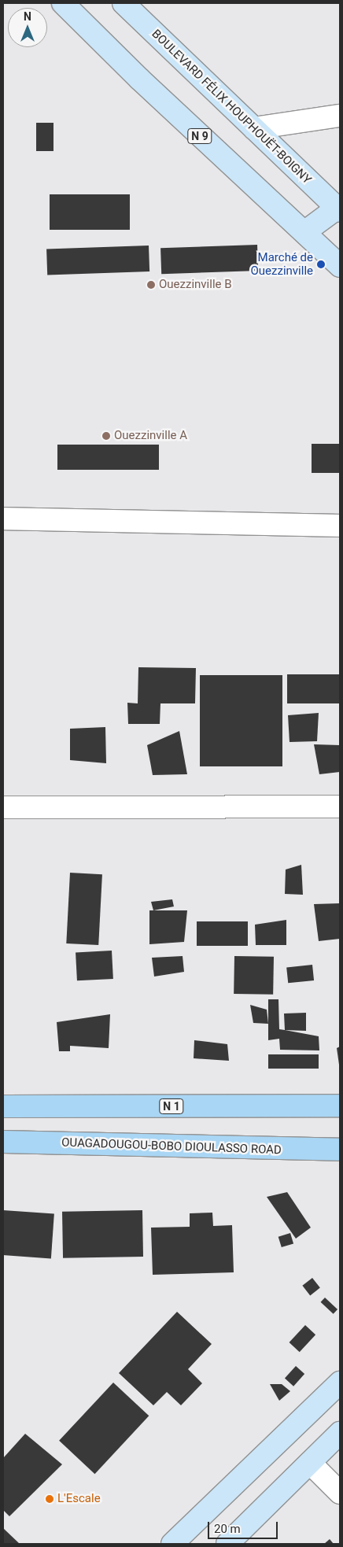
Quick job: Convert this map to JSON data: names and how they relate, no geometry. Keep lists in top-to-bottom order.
{
  "streets": {
    "highway": ["N 1", "OUAGADOUGOU-BOBO DIOULASSO ROAD"],
    "main road": ["BOULEVARD FÉLIX HOUPHOUËT-BOIGNY", "N 9"]
  },
  "places": [
    "Marché de Ouezzinville",
    "Ouezzinville B",
    "Ouezzinville A",
    "L'Escale"
  ],
  "scale_bar": "20 m",
  "north": "top"
}
